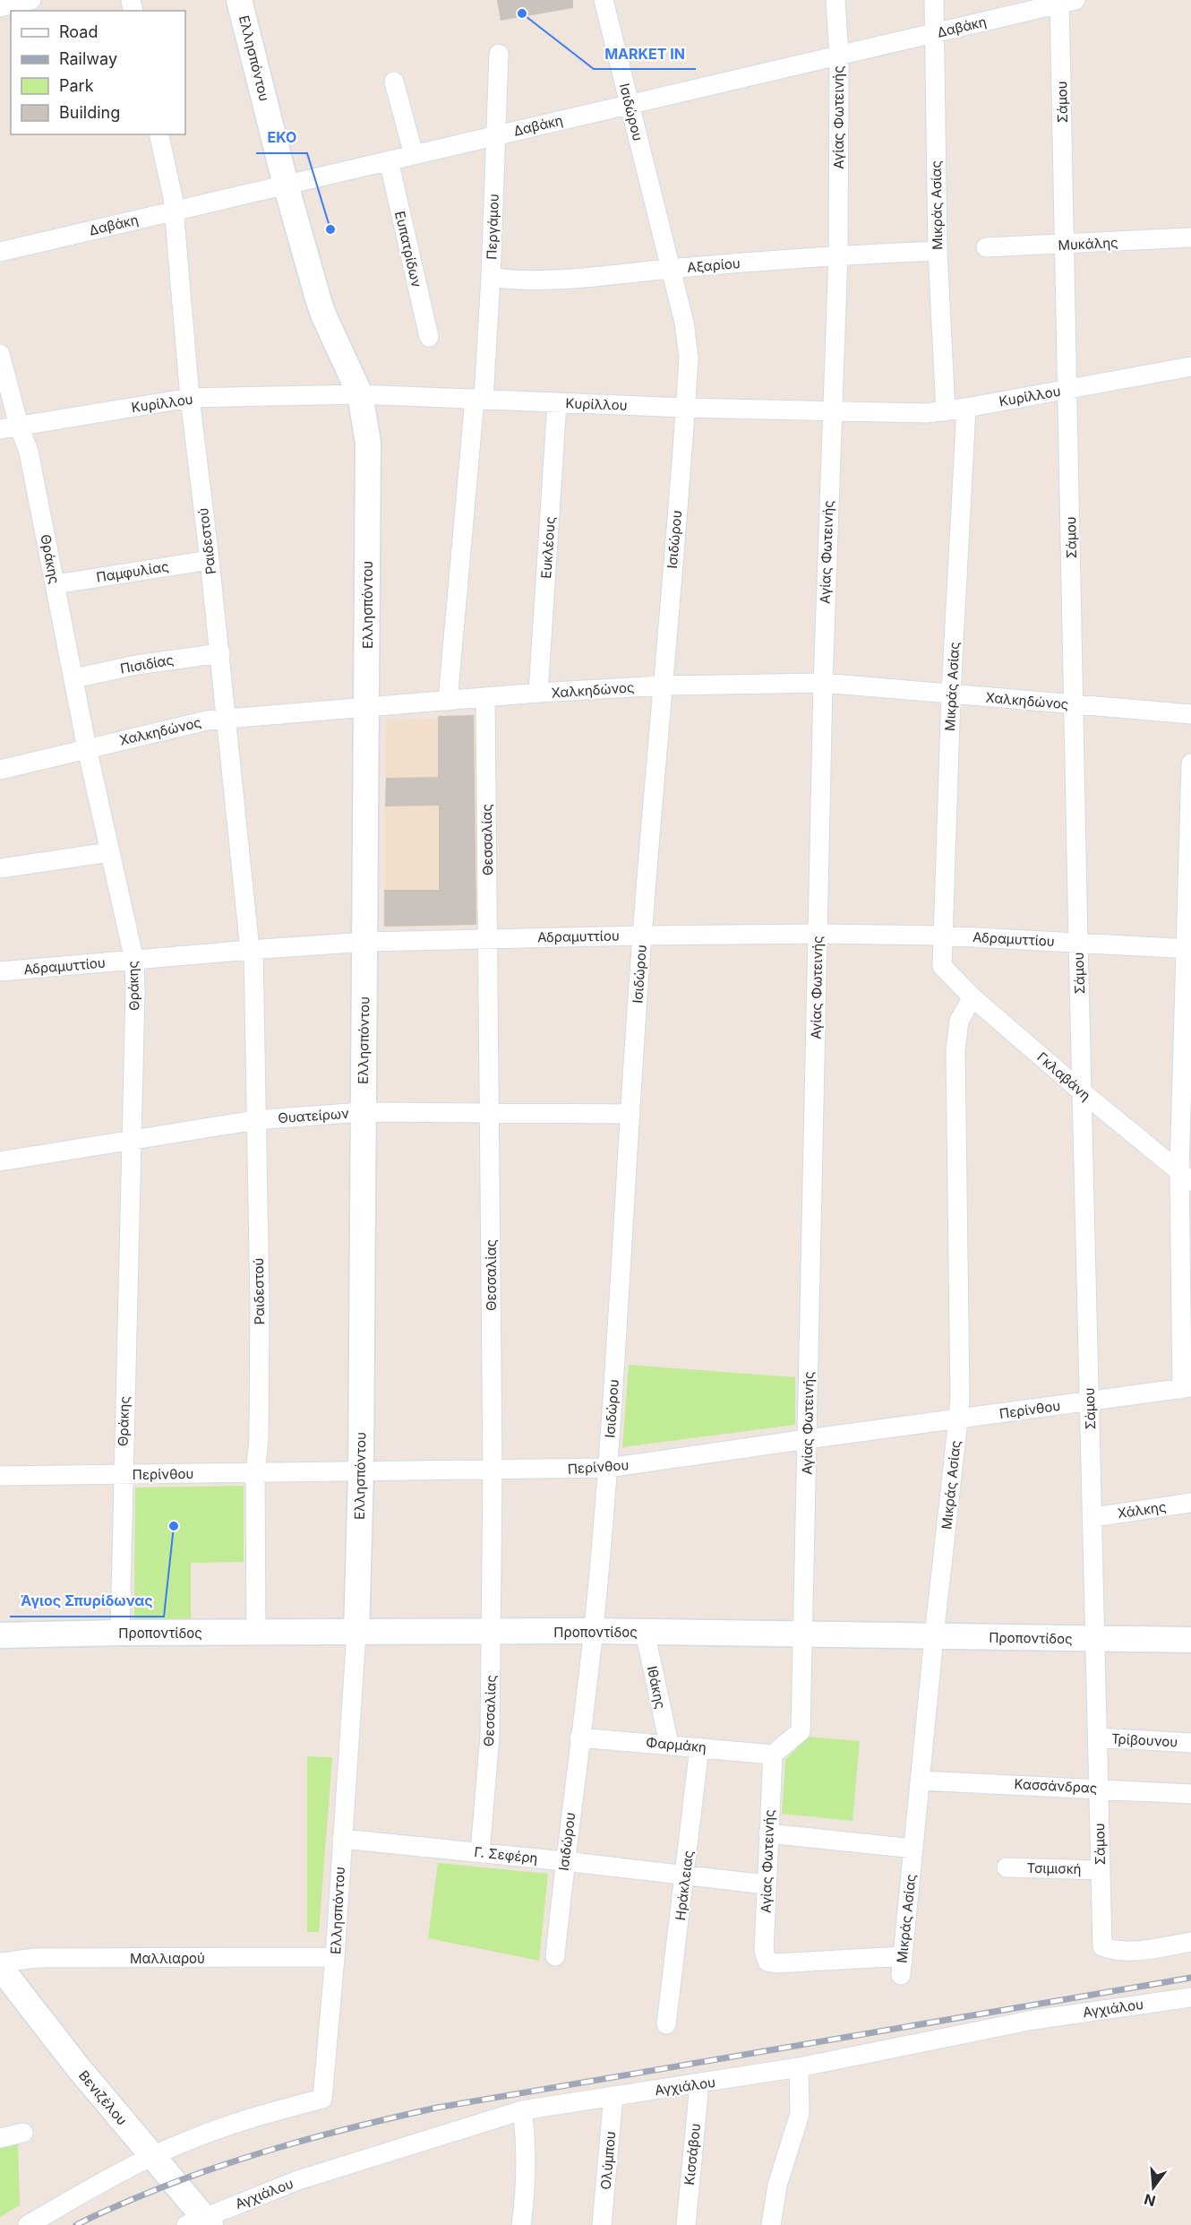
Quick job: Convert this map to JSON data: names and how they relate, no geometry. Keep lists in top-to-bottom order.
{
  "streets": {
    "street": [
      "Δαβάκη",
      "Ελλησπόντου",
      "Σάμου",
      "Ισιδώρου",
      "Αγίας Φωτεινής",
      "Μικράς Ασίας",
      "Περγάμου",
      "Μυκάλης",
      "Ευπατρίδων",
      "Αξαρίου",
      "Κυρίλλου",
      "Ραιδεστού",
      "Ευκλέους",
      "Θράκης",
      "Παμφυλίας",
      "Πισιδίας",
      "Χαλκηδώνος",
      "Θεσσαλίας",
      "Αδραμυττίου",
      "Γκλαβάνη",
      "Θυατείρων",
      "Περίνθου",
      "Χάλκης",
      "Προποντίδος",
      "Ιθάκης",
      "Τρίβουνου",
      "Φαρμάκη",
      "Κασσάνδρας",
      "Γ. Σεφέρη",
      "Τσιμισκή",
      "Ηράκλειας",
      "Μαλλιαρού",
      "Αγχιάλου",
      "Βενιζέλου",
      "Κισσάβου",
      "Ολύμπου"
    ]
  },
  "crossings": [
    ["Δαβάκη", "Ελλησπόντου"],
    ["Δαβάκη", "Σάμου"],
    ["Δαβάκη", "Ισιδώρου"],
    ["Δαβάκη", "Αγίας Φωτεινής"],
    ["Δαβάκη", "Μικράς Ασίας"],
    ["Δαβάκη", "Περγάμου"],
    ["Δαβάκη", "Ευπατρίδων"],
    ["Δαβάκη", "Ραιδεστού"],
    ["Ελλησπόντου", "Κυρίλλου"],
    ["Ελλησπόντου", "Χαλκηδώνος"],
    ["Ελλησπόντου", "Αδραμυττίου"],
    ["Ελλησπόντου", "Θυατείρων"],
    ["Ελλησπόντου", "Περίνθου"],
    ["Ελλησπόντου", "Προποντίδος"],
    ["Ελλησπόντου", "Γ. Σεφέρη"],
    ["Ελλησπόντου", "Μαλλιαρού"],
    ["Ελλησπόντου", "Βενιζέλου"],
    ["Σάμου", "Μυκάλης"],
    ["Σάμου", "Κυρίλλου"],
    ["Σάμου", "Χαλκηδώνος"],
    ["Σάμου", "Αδραμυττίου"],
    ["Σάμου", "Γκλαβάνη"],
    ["Σάμου", "Περίνθου"],
    ["Σάμου", "Χάλκης"],
    ["Σάμου", "Προποντίδος"],
    ["Σάμου", "Τρίβουνου"],
    ["Σάμου", "Κασσάνδρας"],
    ["Σάμου", "Τσιμισκή"],
    ["Ισιδώρου", "Αξαρίου"],
    ["Ισιδώρου", "Κυρίλλου"],
    ["Ισιδώρου", "Χαλκηδώνος"],
    ["Ισιδώρου", "Αδραμυττίου"],
    ["Ισιδώρου", "Θυατείρων"],
    ["Ισιδώρου", "Περίνθου"],
    ["Ισιδώρου", "Προποντίδος"],
    ["Ισιδώρου", "Φαρμάκη"],
    ["Ισιδώρου", "Γ. Σεφέρη"],
    ["Αγίας Φωτεινής", "Μικράς Ασίας"],
    ["Αγίας Φωτεινής", "Αξαρίου"],
    ["Αγίας Φωτεινής", "Κυρίλλου"],
    ["Αγίας Φωτεινής", "Χαλκηδώνος"],
    ["Αγίας Φωτεινής", "Αδραμυττίου"],
    ["Αγίας Φωτεινής", "Περίνθου"],
    ["Αγίας Φωτεινής", "Προποντίδος"],
    ["Αγίας Φωτεινής", "Φαρμάκη"],
    ["Αγίας Φωτεινής", "Γ. Σεφέρη"],
    ["Μικράς Ασίας", "Αξαρίου"],
    ["Μικράς Ασίας", "Κυρίλλου"],
    ["Μικράς Ασίας", "Χαλκηδώνος"],
    ["Μικράς Ασίας", "Αδραμυττίου"],
    ["Μικράς Ασίας", "Γκλαβάνη"],
    ["Μικράς Ασίας", "Περίνθου"],
    ["Μικράς Ασίας", "Προποντίδος"],
    ["Μικράς Ασίας", "Κασσάνδρας"],
    ["Περγάμου", "Αξαρίου"],
    ["Περγάμου", "Κυρίλλου"],
    ["Περγάμου", "Χαλκηδώνος"],
    ["Κυρίλλου", "Ραιδεστού"],
    ["Κυρίλλου", "Ευκλέους"],
    ["Κυρίλλου", "Θράκης"],
    ["Ραιδεστού", "Παμφυλίας"],
    ["Ραιδεστού", "Πισιδίας"],
    ["Ραιδεστού", "Χαλκηδώνος"],
    ["Ραιδεστού", "Αδραμυττίου"],
    ["Ραιδεστού", "Θυατείρων"],
    ["Ραιδεστού", "Περίνθου"],
    ["Ραιδεστού", "Προποντίδος"],
    ["Ευκλέους", "Χαλκηδώνος"],
    ["Θράκης", "Παμφυλίας"],
    ["Θράκης", "Πισιδίας"],
    ["Θράκης", "Χαλκηδώνος"],
    ["Θράκης", "Αδραμυττίου"],
    ["Θράκης", "Θυατείρων"],
    ["Θράκης", "Περίνθου"],
    ["Θράκης", "Προποντίδος"],
    ["Χαλκηδώνος", "Θεσσαλίας"],
    ["Θεσσαλίας", "Αδραμυττίου"],
    ["Θεσσαλίας", "Θυατείρων"],
    ["Θεσσαλίας", "Περίνθου"],
    ["Θεσσαλίας", "Προποντίδος"],
    ["Θεσσαλίας", "Γ. Σεφέρη"],
    ["Προποντίδος", "Ιθάκης"],
    ["Ιθάκης", "Φαρμάκη"],
    ["Φαρμάκη", "Ηράκλειας"],
    ["Γ. Σεφέρη", "Ηράκλειας"],
    ["Αγχιάλου", "Βενιζέλου"],
    ["Αγχιάλου", "Κισσάβου"],
    ["Αγχιάλου", "Ολύμπου"]
  ],
  "places": ["MARKET IN", "ΕΚΟ", "Άγιος Σπυρίδωνας"],
  "legend": [
    "Road",
    "Railway",
    "Park",
    "Building"
  ],
  "north": "bottom"
}
